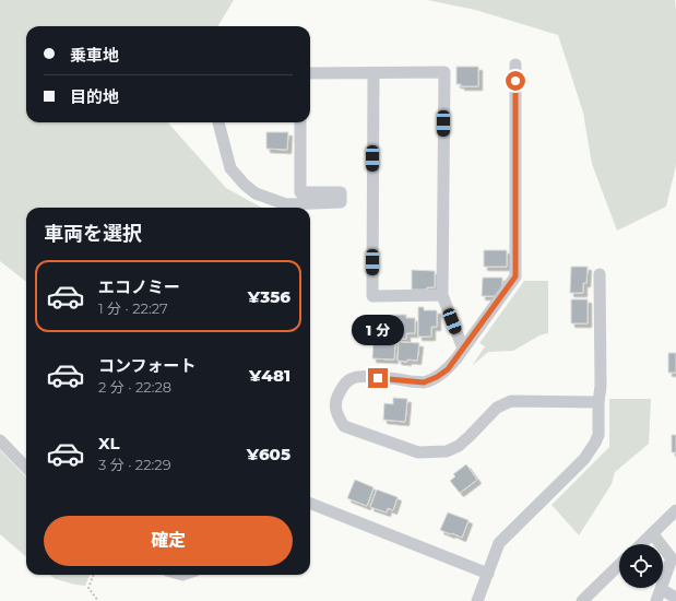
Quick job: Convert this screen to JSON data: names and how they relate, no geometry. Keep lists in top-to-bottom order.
{
  "page": {
    "banner": ["乗車地", "目的地"],
    "heading": "車両を選択",
    "list": [
      {
        "name": "エコノミー",
        "note": "1 分 · 22:27",
        "value": "¥356"
      },
      {
        "name": "コンフォート",
        "note": "2 分 · 22:28",
        "value": "¥481"
      },
      {
        "name": "XL",
        "note": "3 分 · 22:29",
        "value": "¥605"
      }
    ],
    "bubble": "1 分",
    "buttons": "確定"
  }
}
